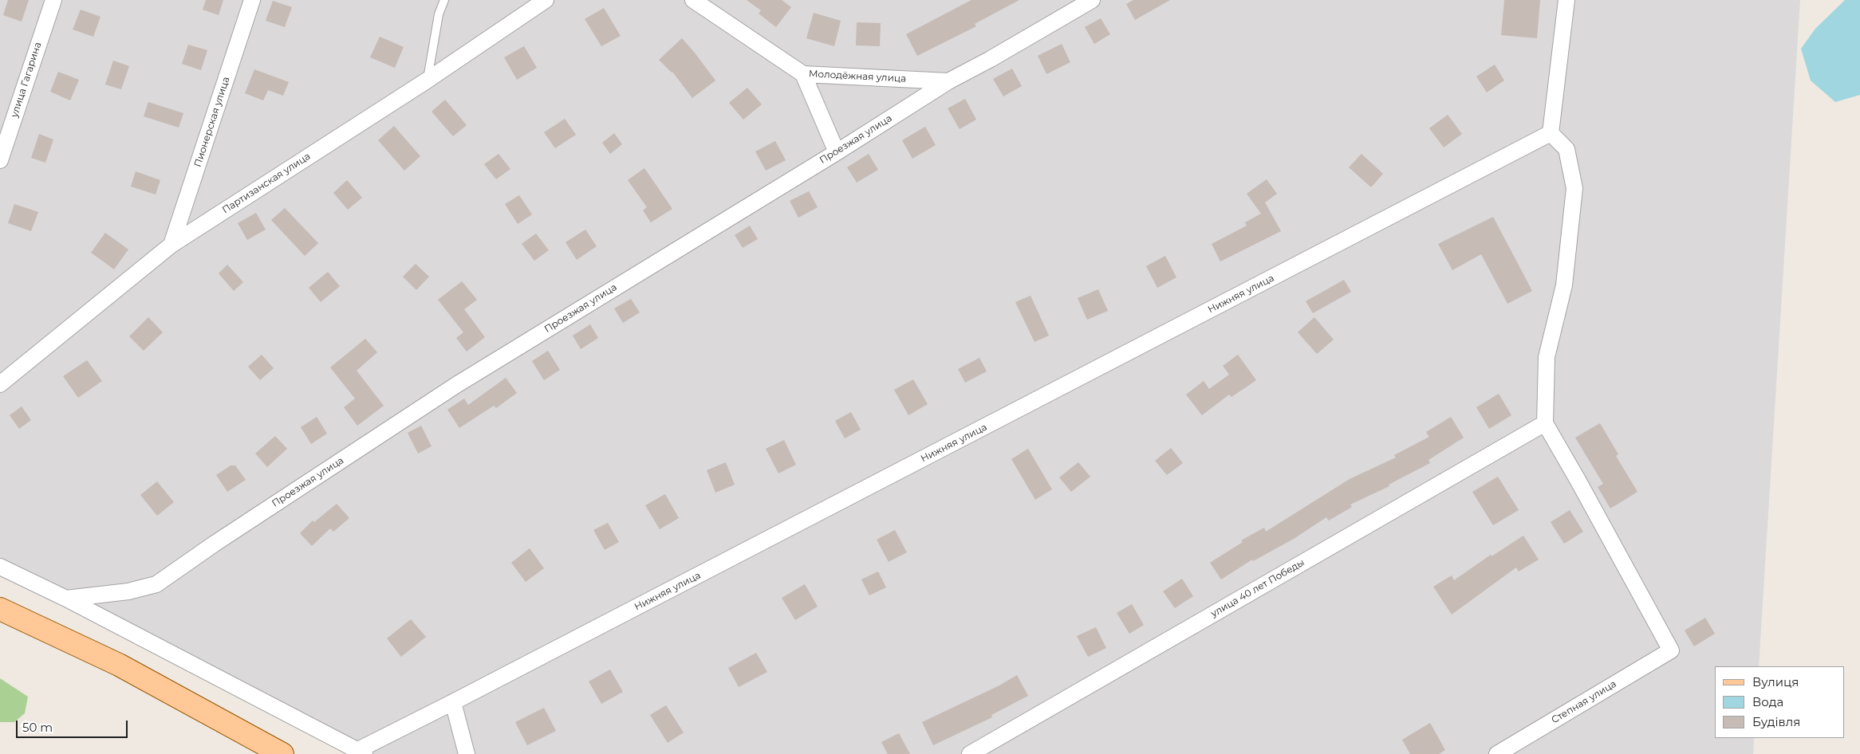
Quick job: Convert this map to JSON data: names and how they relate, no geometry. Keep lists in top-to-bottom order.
{
  "streets": {
    "street": [
      "Молодёжная улица",
      "улица Гагарина",
      "Пионерская улица",
      "Проезжая улица",
      "Партизанская улица",
      "Нижняя улица",
      "улица 40 лет Победы",
      "Степная улица"
    ]
  },
  "crossings": [
    ["Молодёжная улица", "Проезжая улица"],
    ["Пионерская улица", "Партизанская улица"],
    ["улица 40 лет Победы", "Степная улица"]
  ],
  "legend": ["Вулиця", "Вода", "Будівля"],
  "scale_bar": "50 m"
}
